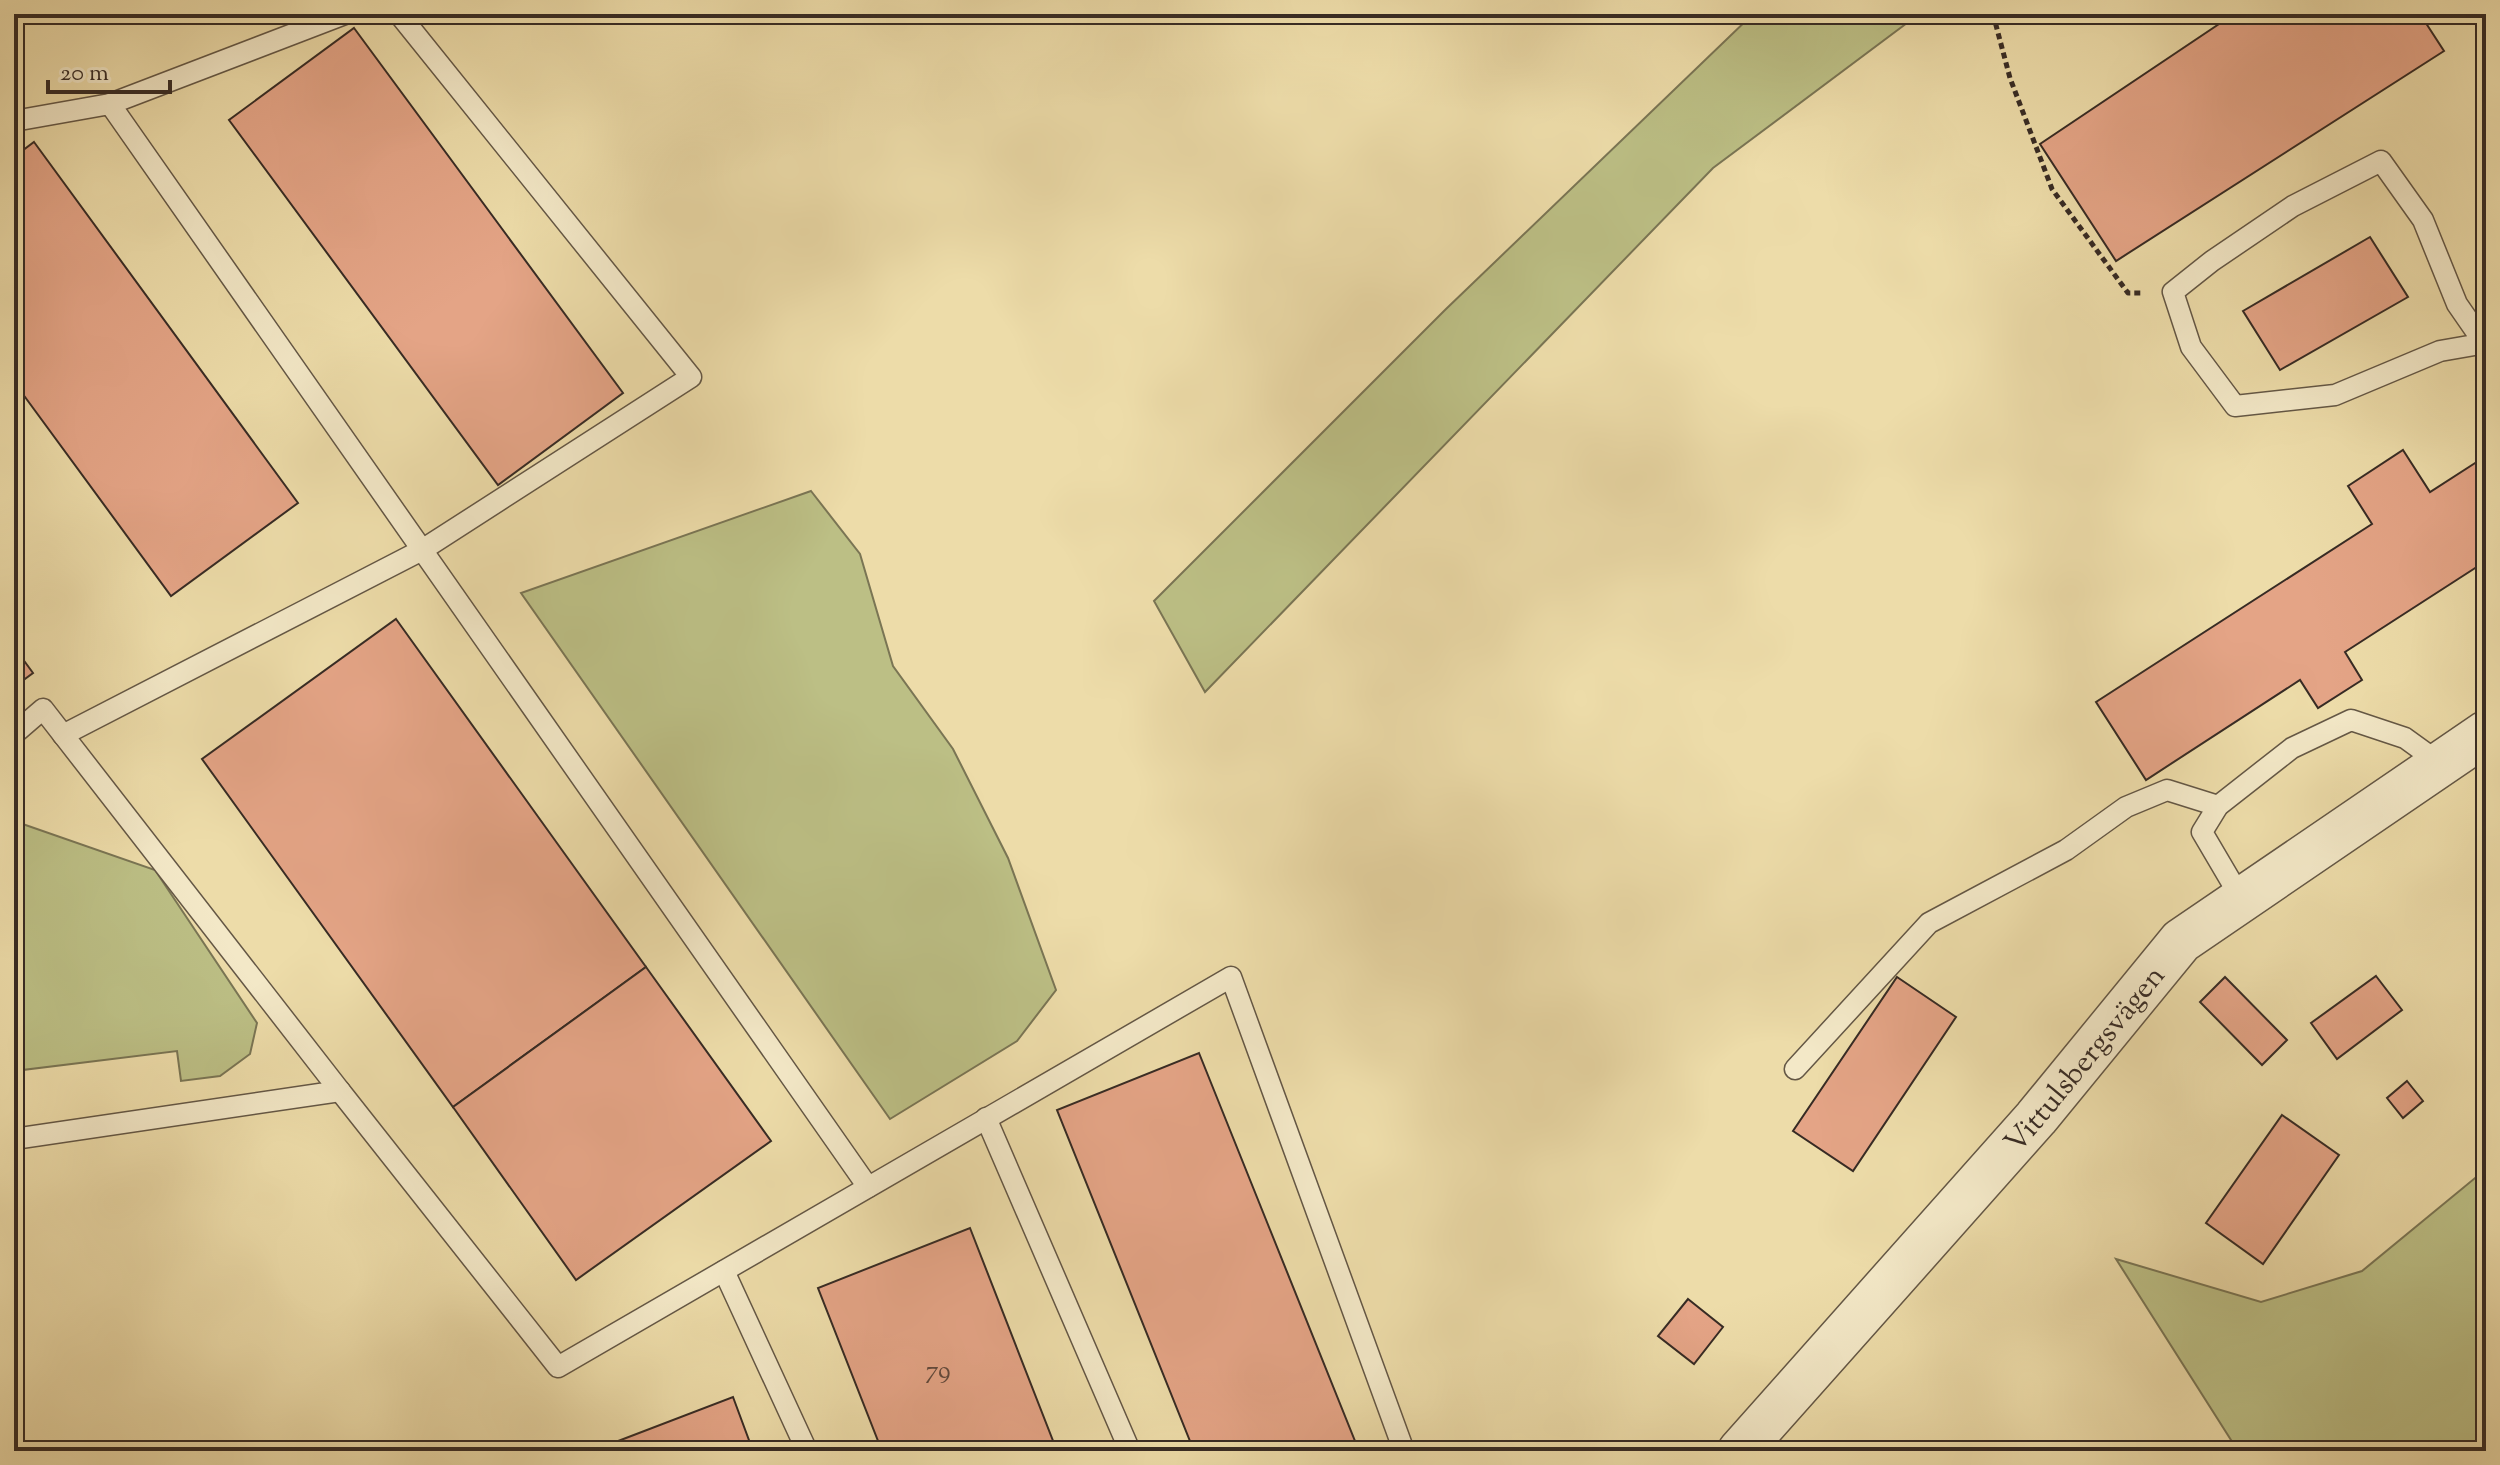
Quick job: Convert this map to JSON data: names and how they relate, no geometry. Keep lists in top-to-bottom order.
{
  "streets": {
    "street": ["Vittulsbergsvägen"]
  },
  "house_numbers": ["79"],
  "scale_bar": "20 m"
}
